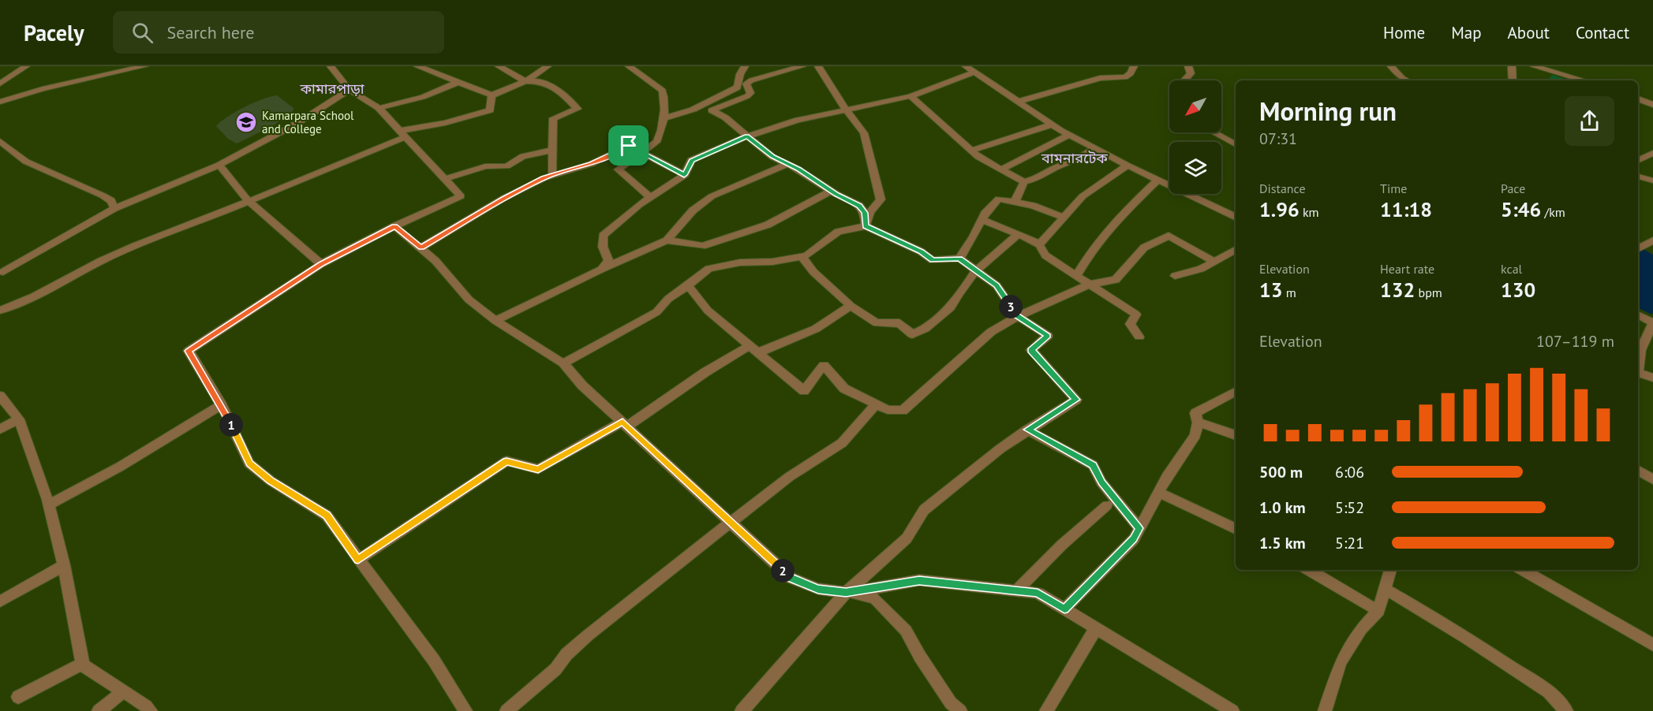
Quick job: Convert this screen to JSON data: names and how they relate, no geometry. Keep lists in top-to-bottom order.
{
  "districts": ["কামারপাড়া", "বামনারটেক"],
  "places": {
    "school or university": ["Kamarpara School and College"]
  },
  "north": "bottom left",
  "page": {
    "header": "Pacely",
    "search": "Search here",
    "nav": [
      "Home",
      "Map",
      "About",
      "Contact"
    ],
    "heading": ["Morning run", "07:31"],
    "stats": [
      ["Distance", "1.96 km"],
      ["Time", "11:18"],
      ["Pace", "5:46 /km"],
      ["Elevation", "13 m"],
      ["Heart rate", "132 bpm"],
      ["kcal", "130"]
    ],
    "pins": ["3", "1", "2"],
    "chart": ["Elevation", "107–119 m"],
    "list": [
      {
        "name": "500 m",
        "note": "6:06"
      },
      {
        "name": "1.0 km",
        "note": "5:52"
      },
      {
        "name": "1.5 km",
        "note": "5:21"
      }
    ]
  }
}
